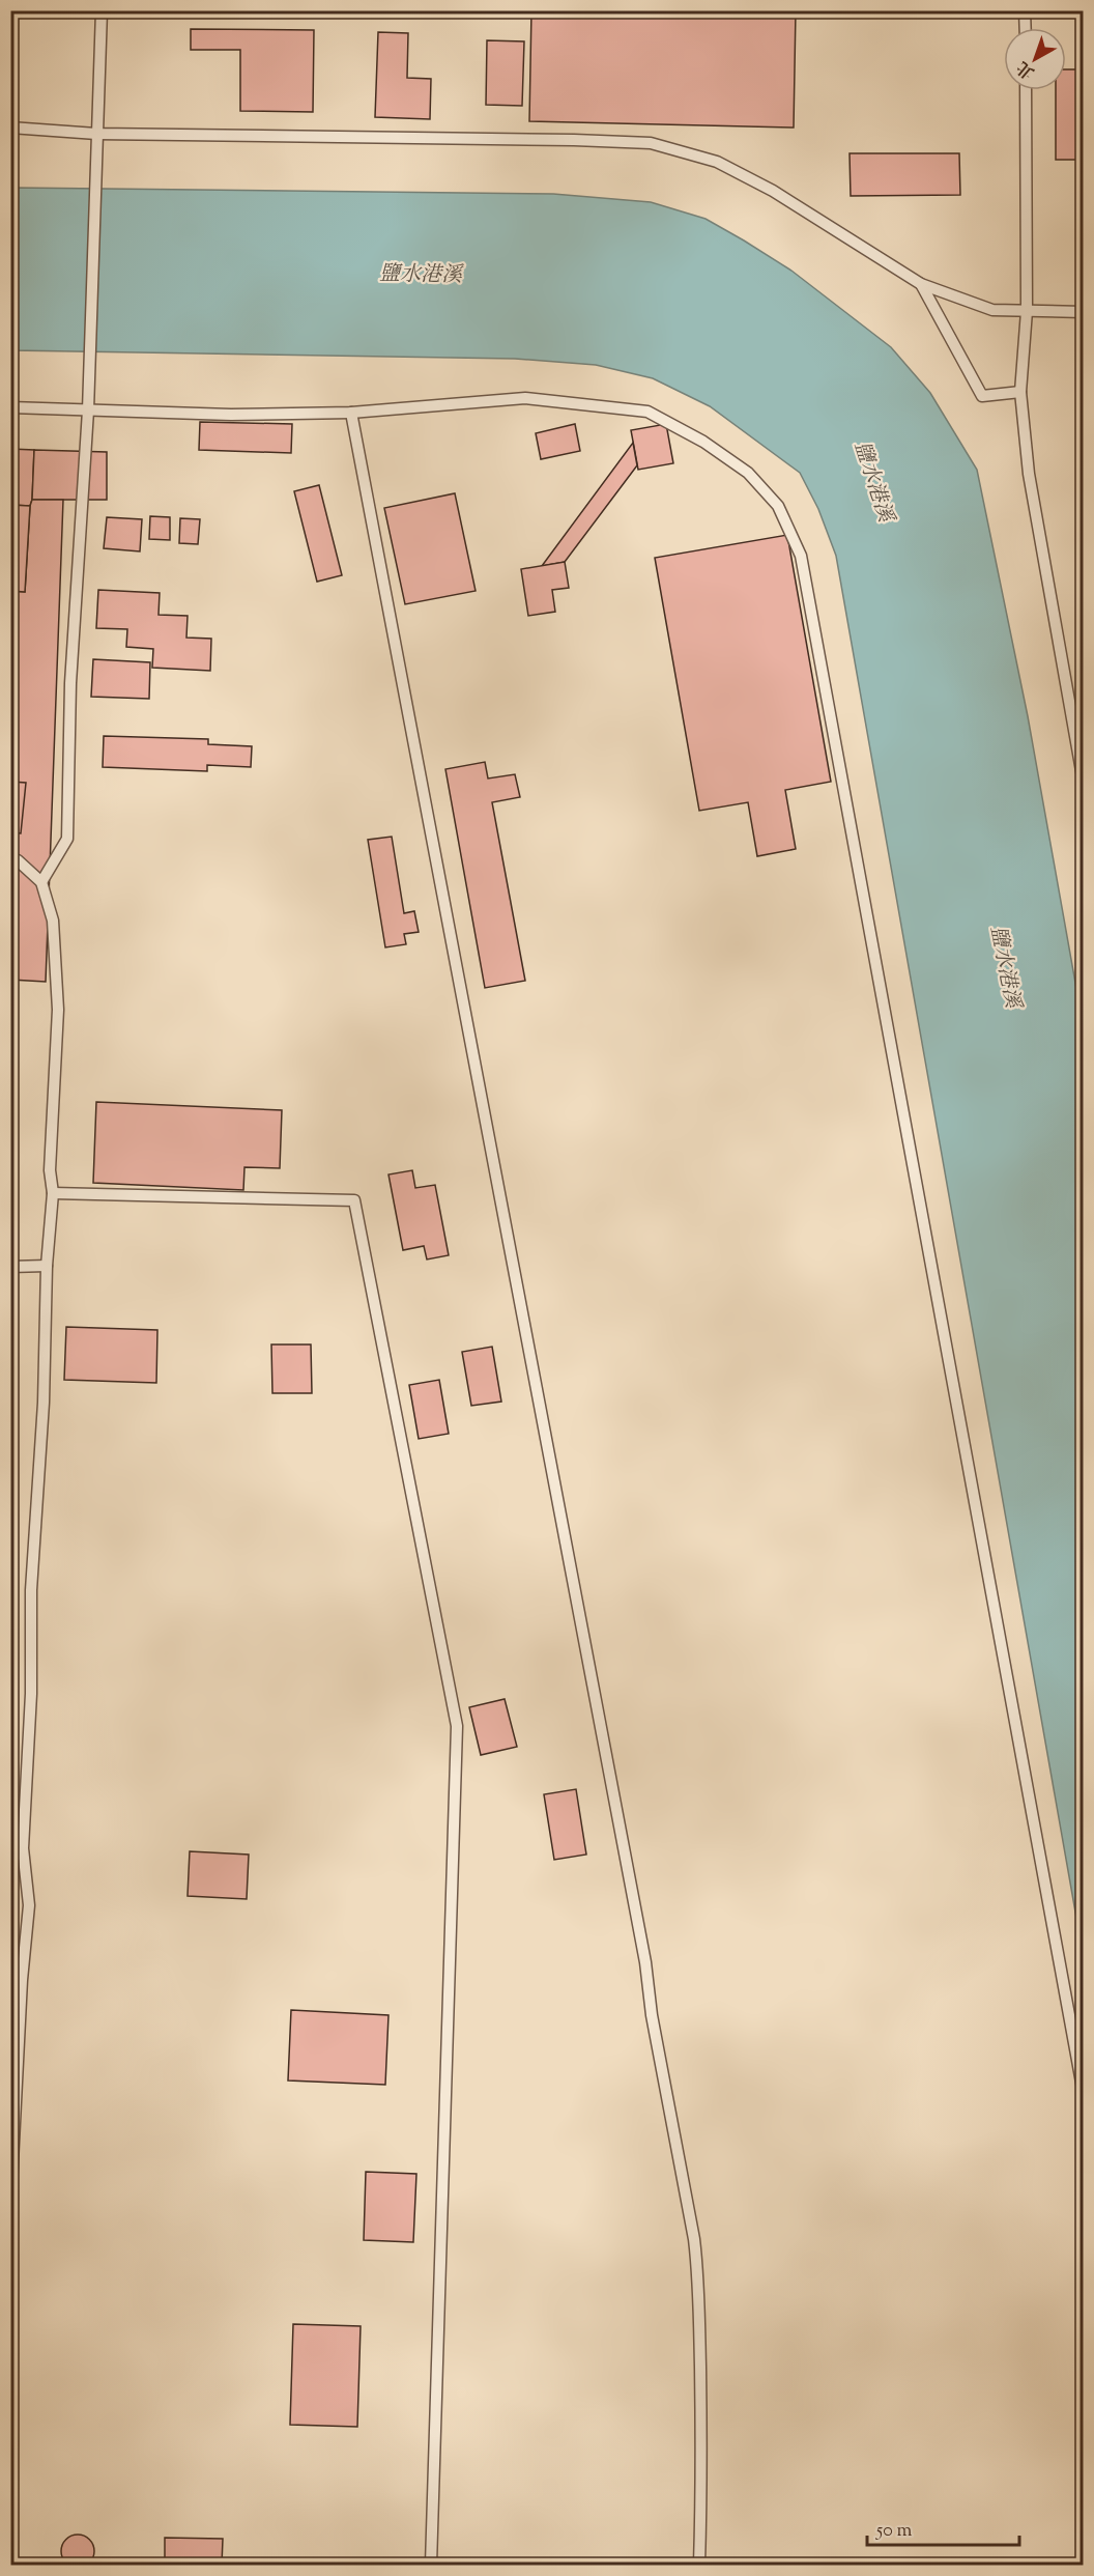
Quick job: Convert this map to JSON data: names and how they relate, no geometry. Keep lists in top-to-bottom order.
{
  "water": ["鹽水港溪"],
  "scale_bar": "50 m",
  "north": "bottom left"
}
